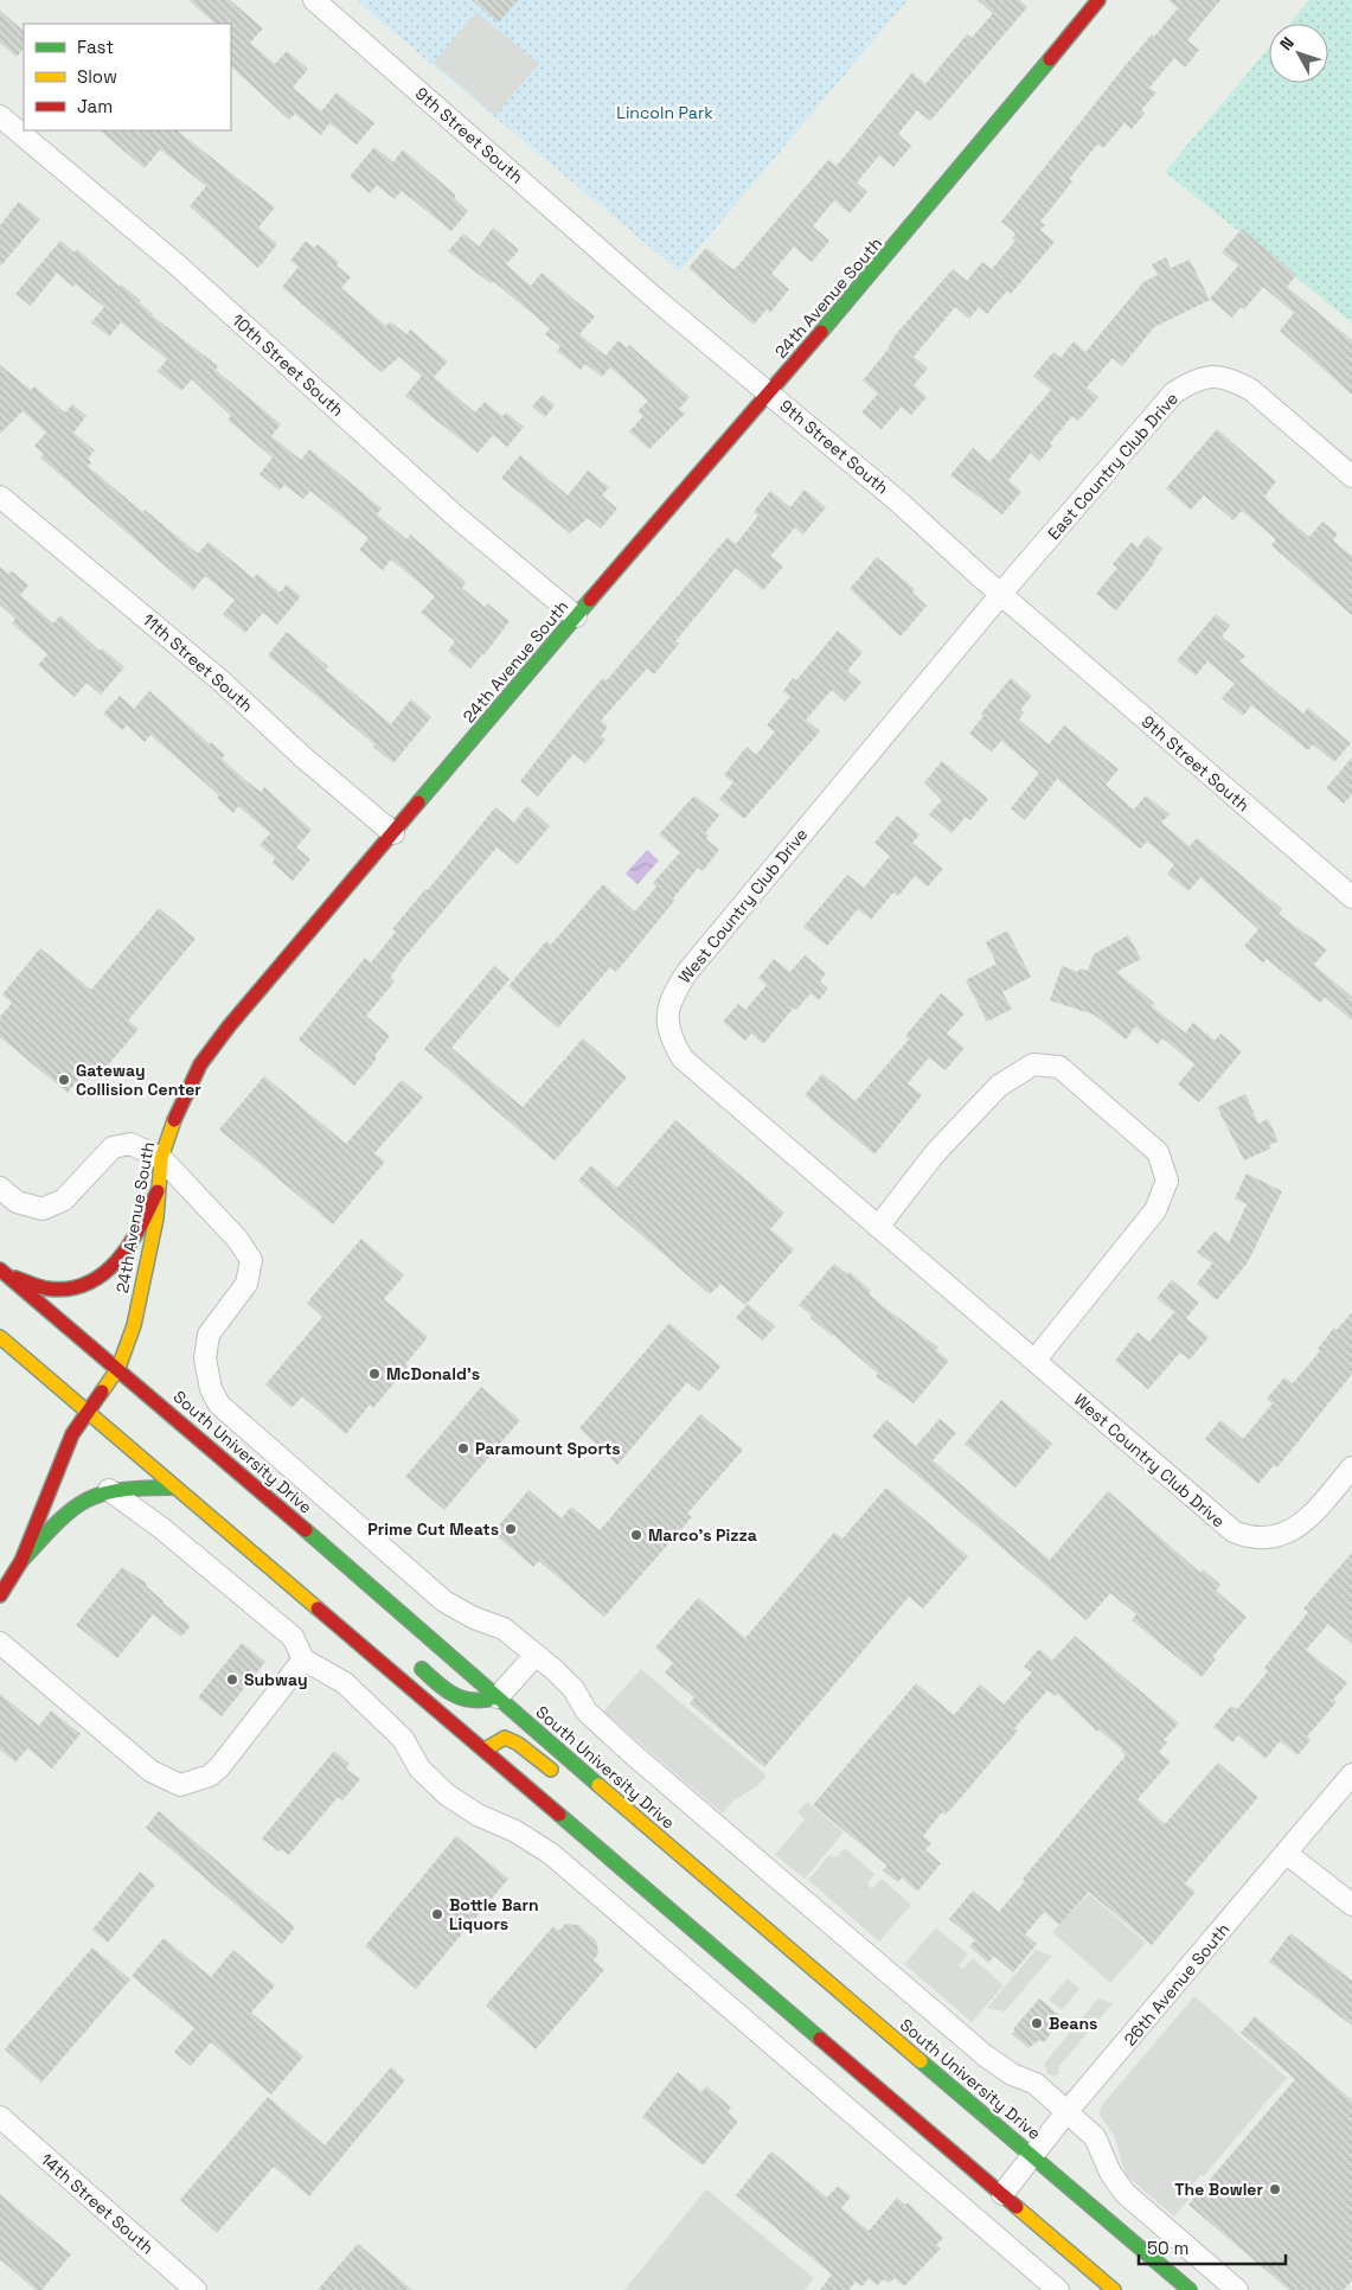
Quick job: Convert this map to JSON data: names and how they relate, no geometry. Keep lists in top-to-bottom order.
{
  "streets": {
    "main road": ["24th Avenue South", "South University Drive"],
    "street": [
      "9th Street South",
      "10th Street South",
      "East Country Club Drive",
      "11th Street South",
      "West Country Club Drive",
      "26th Avenue South",
      "14th Street South"
    ]
  },
  "crossings": [
    ["9th Street South", "24th Avenue South"],
    ["9th Street South", "East Country Club Drive"],
    ["9th Street South", "West Country Club Drive"],
    ["24th Avenue South", "10th Street South"],
    ["24th Avenue South", "11th Street South"],
    ["24th Avenue South", "South University Drive"],
    ["East Country Club Drive", "West Country Club Drive"],
    ["South University Drive", "26th Avenue South"]
  ],
  "parks": ["Lincoln Park"],
  "places": [
    "Gateway Collision Center",
    "McDonald's",
    "Paramount Sports",
    "Prime Cut Meats",
    "Marco's Pizza",
    "Subway",
    "Bottle Barn Liquors",
    "Beans",
    "The Bowler"
  ],
  "legend": ["Fast", "Slow", "Jam"],
  "scale_bar": "50 m",
  "north": "top left"
}
